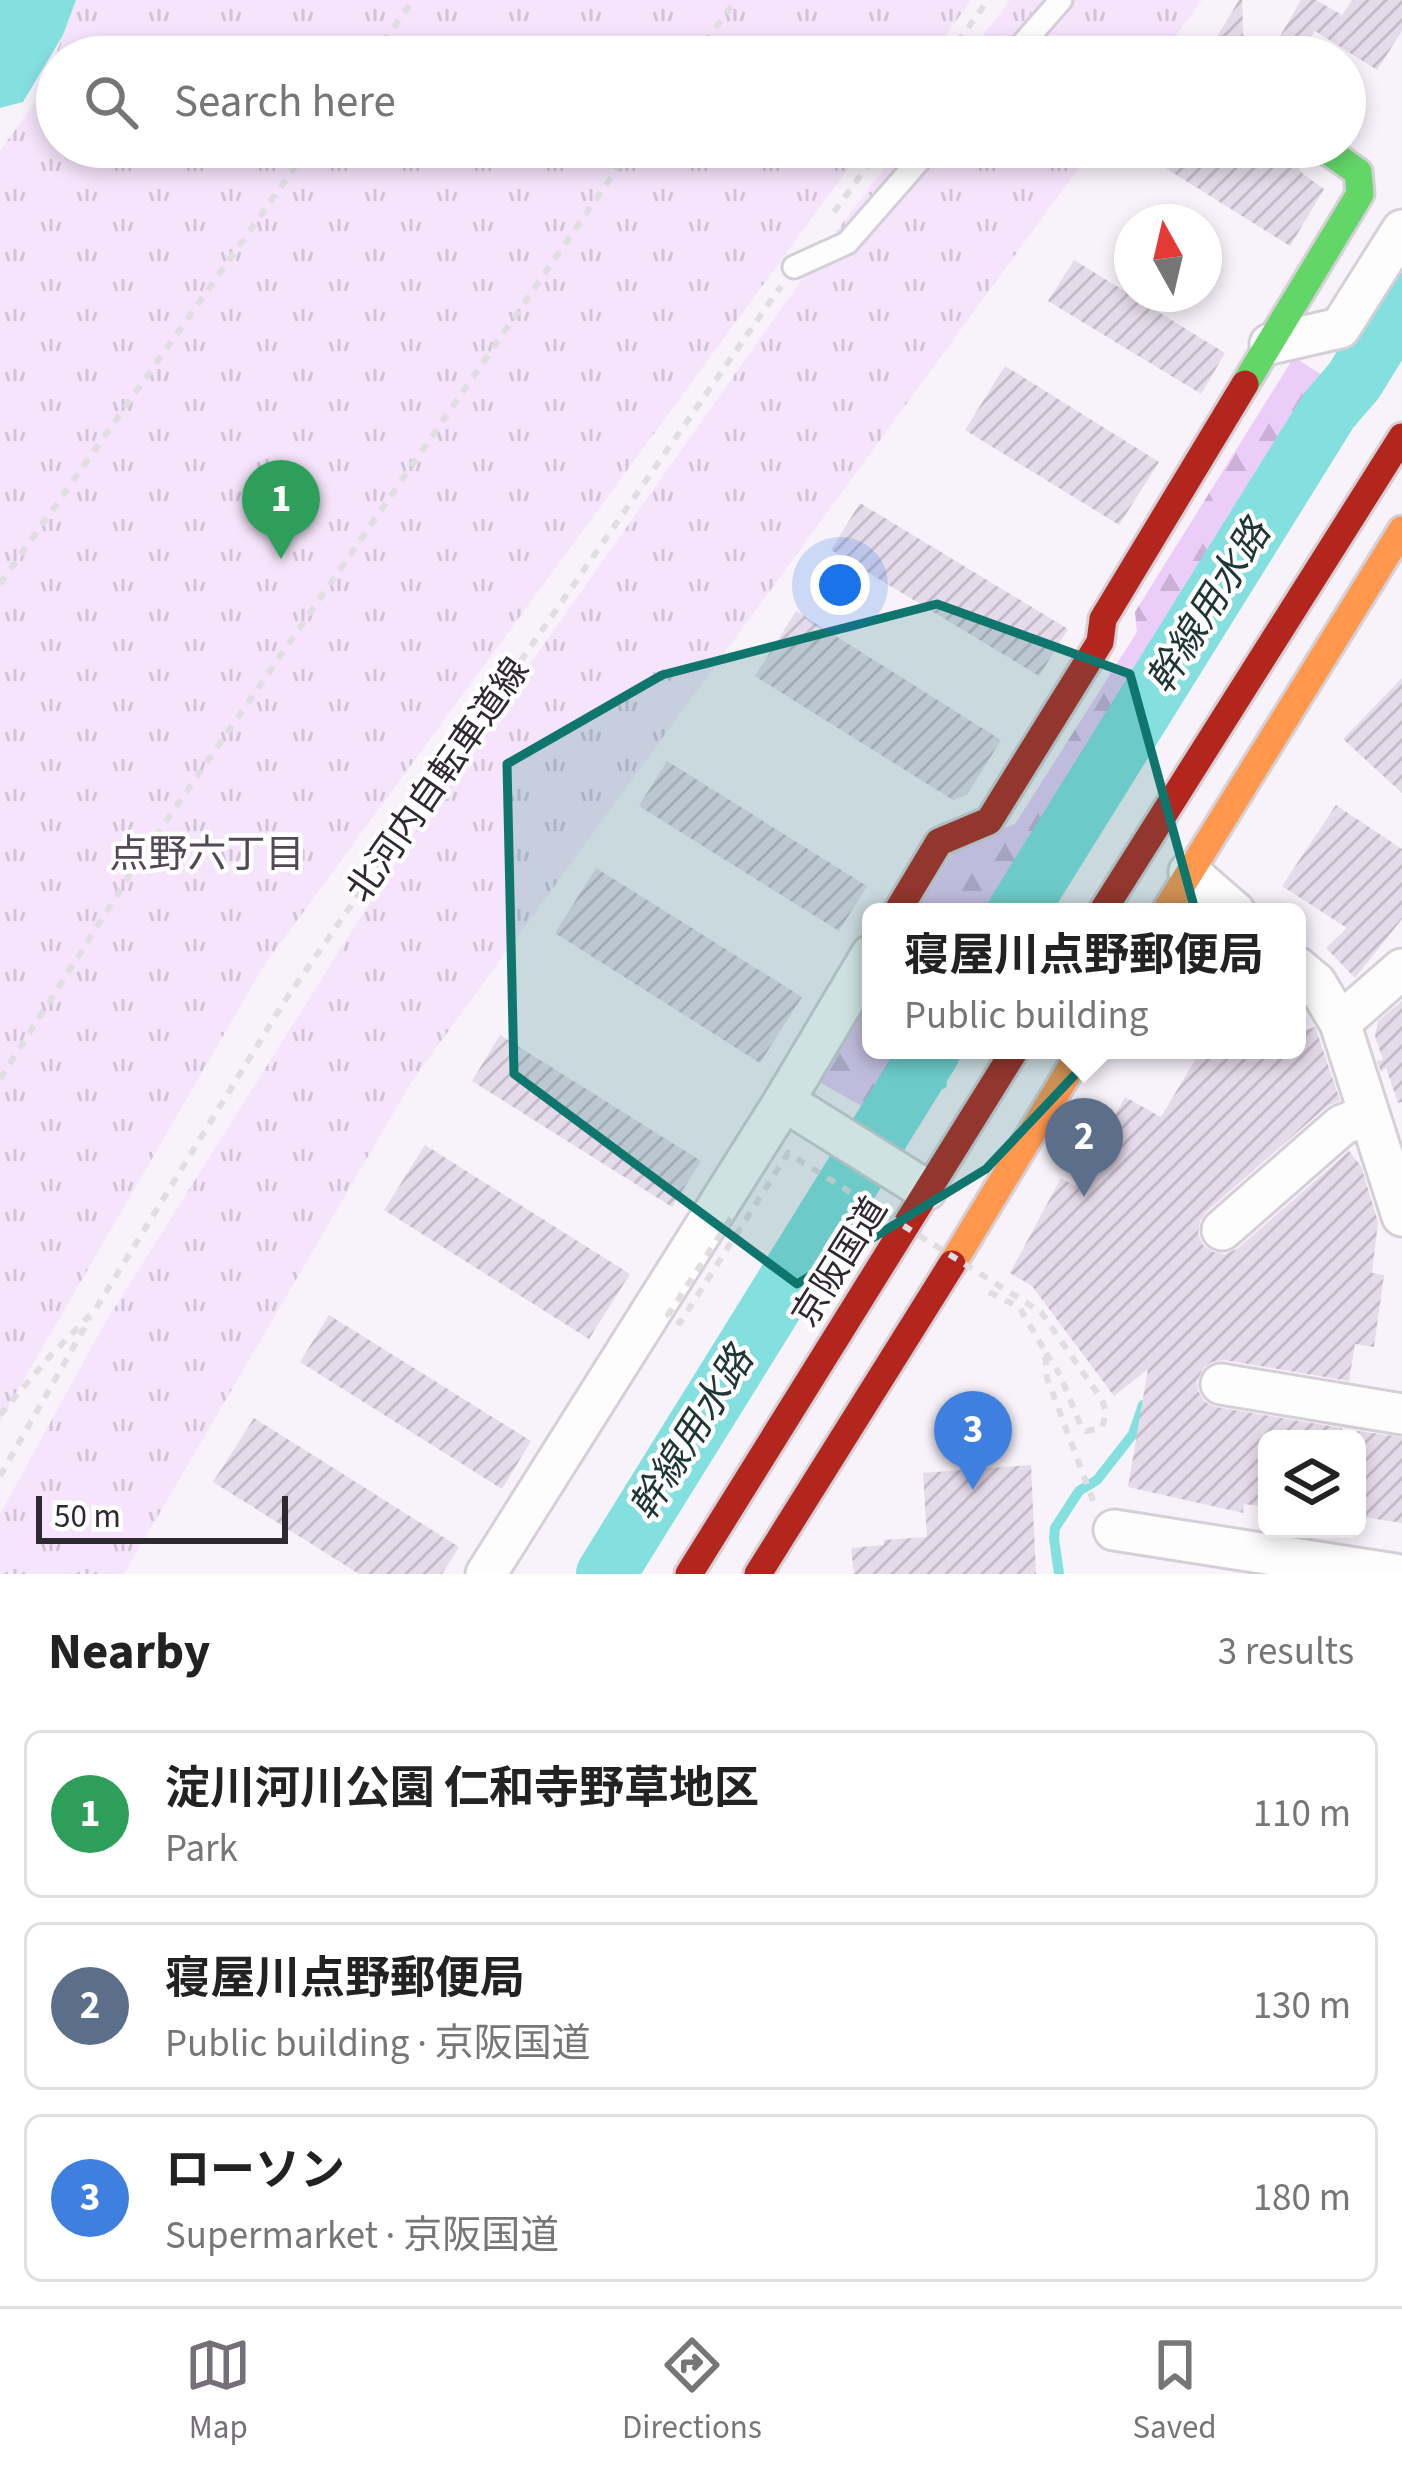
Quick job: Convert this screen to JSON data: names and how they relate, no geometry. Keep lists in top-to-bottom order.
{
  "streets": {
    "main road": ["京阪国道"],
    "path": ["北河内自転車道線"]
  },
  "districts": ["点野六丁目"],
  "water": ["幹線用水路"],
  "scale_bar": "50 m",
  "north": "top",
  "page": {
    "search": "Search here",
    "pins": ["1", "2", "3"],
    "popup": ["寝屋川点野郵便局", "Public building"],
    "scale": "50 m",
    "heading": ["Nearby", "3 results"],
    "list": [
      {
        "mark": "1",
        "name": "淀川河川公園 仁和寺野草地区",
        "note": "Park",
        "value": "110 m"
      },
      {
        "mark": "2",
        "name": "寝屋川点野郵便局",
        "note": "Public building · 京阪国道",
        "value": "130 m"
      },
      {
        "mark": "3",
        "name": "ローソン",
        "note": "Supermarket · 京阪国道",
        "value": "180 m"
      }
    ],
    "nav": ["Map", "Directions", "Saved"]
  }
}
